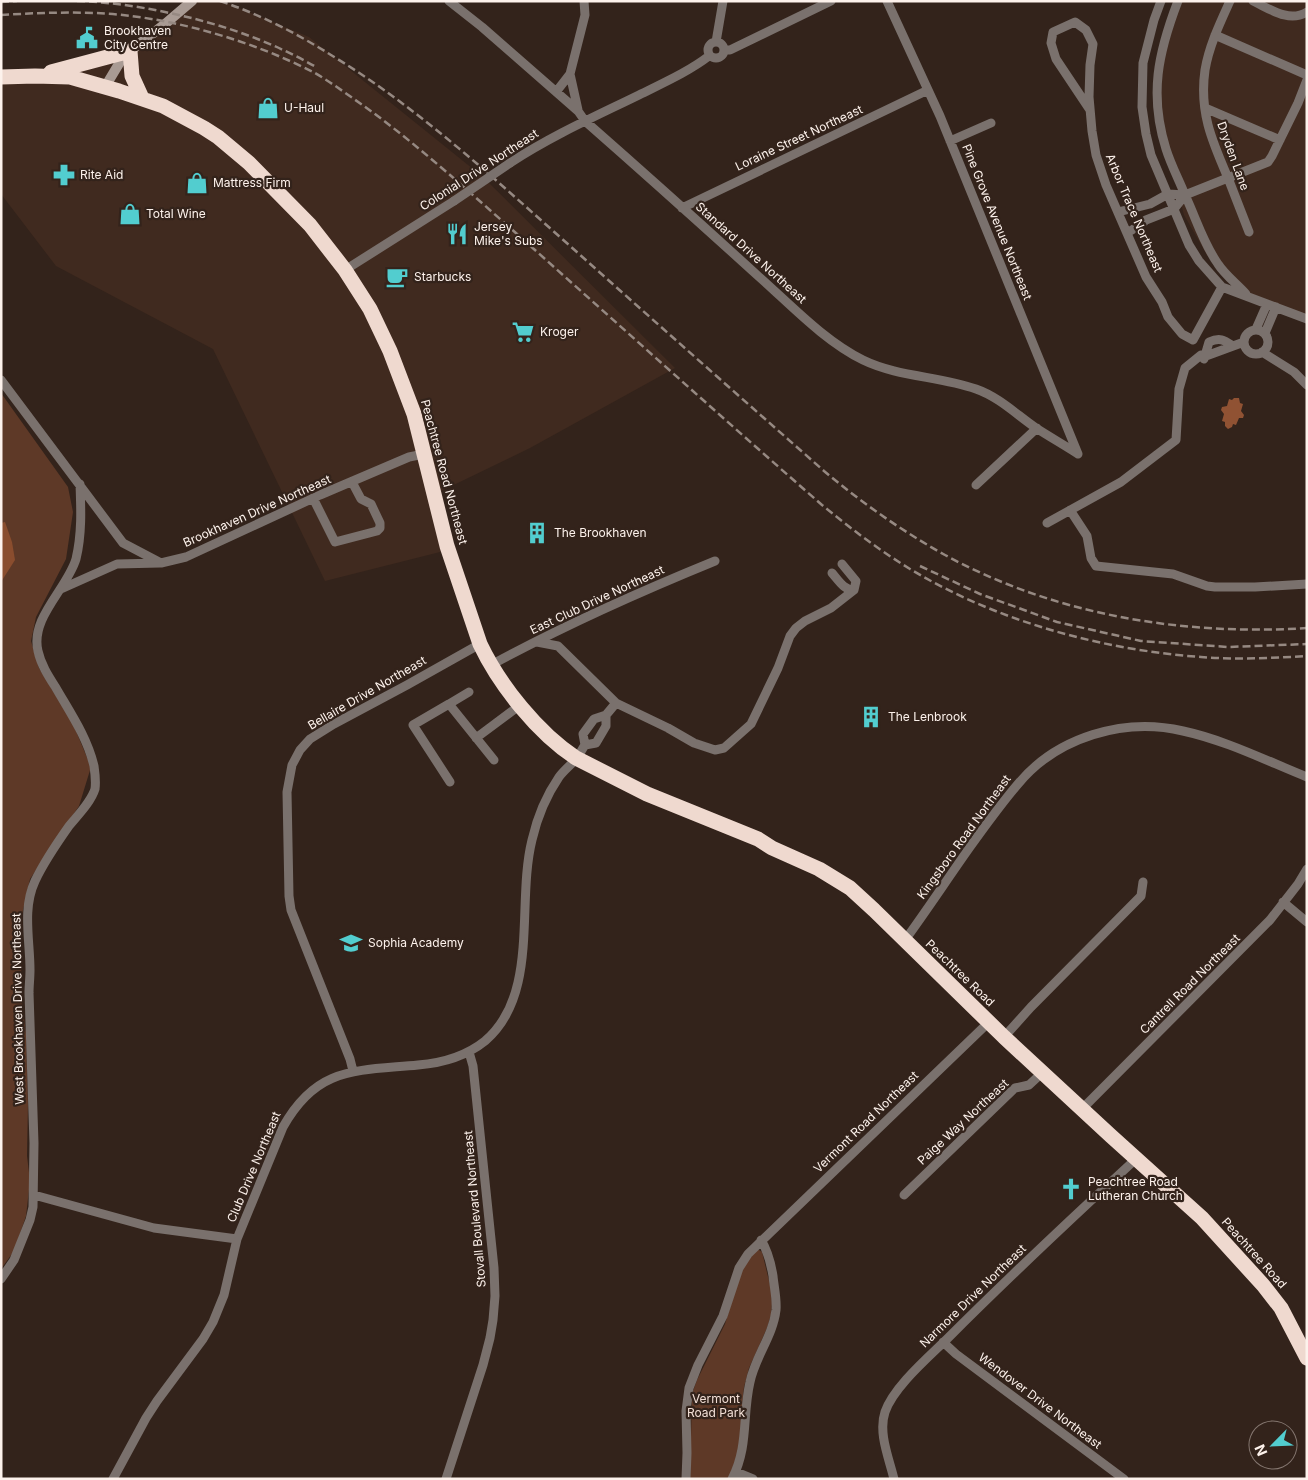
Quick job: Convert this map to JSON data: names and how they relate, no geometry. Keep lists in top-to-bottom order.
{
  "streets": {
    "highway": ["Peachtree Road Northeast", "Peachtree Road"],
    "street": [
      "Loraine Street Northeast",
      "Dryden Lane",
      "Colonial Drive Northeast",
      "Arbor Trace Northeast",
      "Pine Grove Avenue Northeast",
      "Standard Drive Northeast",
      "Brookhaven Drive Northeast",
      "East Club Drive Northeast",
      "Bellaire Drive Northeast",
      "Kingsboro Road Northeast",
      "Cantrell Road Northeast",
      "West Brookhaven Drive Northeast",
      "Vermont Road Northeast",
      "Paige Way Northeast",
      "Club Drive Northeast",
      "Stovall Boulevard Northeast",
      "Narmore Drive Northeast",
      "Wendover Drive Northeast"
    ]
  },
  "crossings": [
    ["Loraine Street Northeast", "Pine Grove Avenue Northeast"],
    ["Loraine Street Northeast", "Standard Drive Northeast"],
    ["Colonial Drive Northeast", "Standard Drive Northeast"],
    ["Colonial Drive Northeast", "Peachtree Road Northeast"],
    ["Pine Grove Avenue Northeast", "Standard Drive Northeast"],
    ["Peachtree Road Northeast", "Brookhaven Drive Northeast"],
    ["Peachtree Road Northeast", "East Club Drive Northeast"],
    ["Peachtree Road Northeast", "Bellaire Drive Northeast"],
    ["Peachtree Road Northeast", "Peachtree Road"],
    ["Bellaire Drive Northeast", "Club Drive Northeast"],
    ["Kingsboro Road Northeast", "Peachtree Road"],
    ["Peachtree Road", "Cantrell Road Northeast"],
    ["Peachtree Road", "Vermont Road Northeast"],
    ["Peachtree Road", "Paige Way Northeast"],
    ["Peachtree Road", "Club Drive Northeast"],
    ["Peachtree Road", "Narmore Drive Northeast"],
    ["Club Drive Northeast", "Stovall Boulevard Northeast"],
    ["Narmore Drive Northeast", "Wendover Drive Northeast"]
  ],
  "parks": ["Vermont Road Park"],
  "places": {
    "public building": ["Brookhaven City Centre"],
    "shop": ["U-Haul", "Mattress Firm", "Total Wine"],
    "pharmacy": ["Rite Aid"],
    "restaurant": ["Jersey Mike's Subs"],
    "cafe": ["Starbucks"],
    "supermarket": ["Kroger"],
    "building": ["The Brookhaven", "The Lenbrook"],
    "school or university": ["Sophia Academy"],
    "church": ["Peachtree Road Lutheran Church"]
  },
  "north": "bottom left"
}
